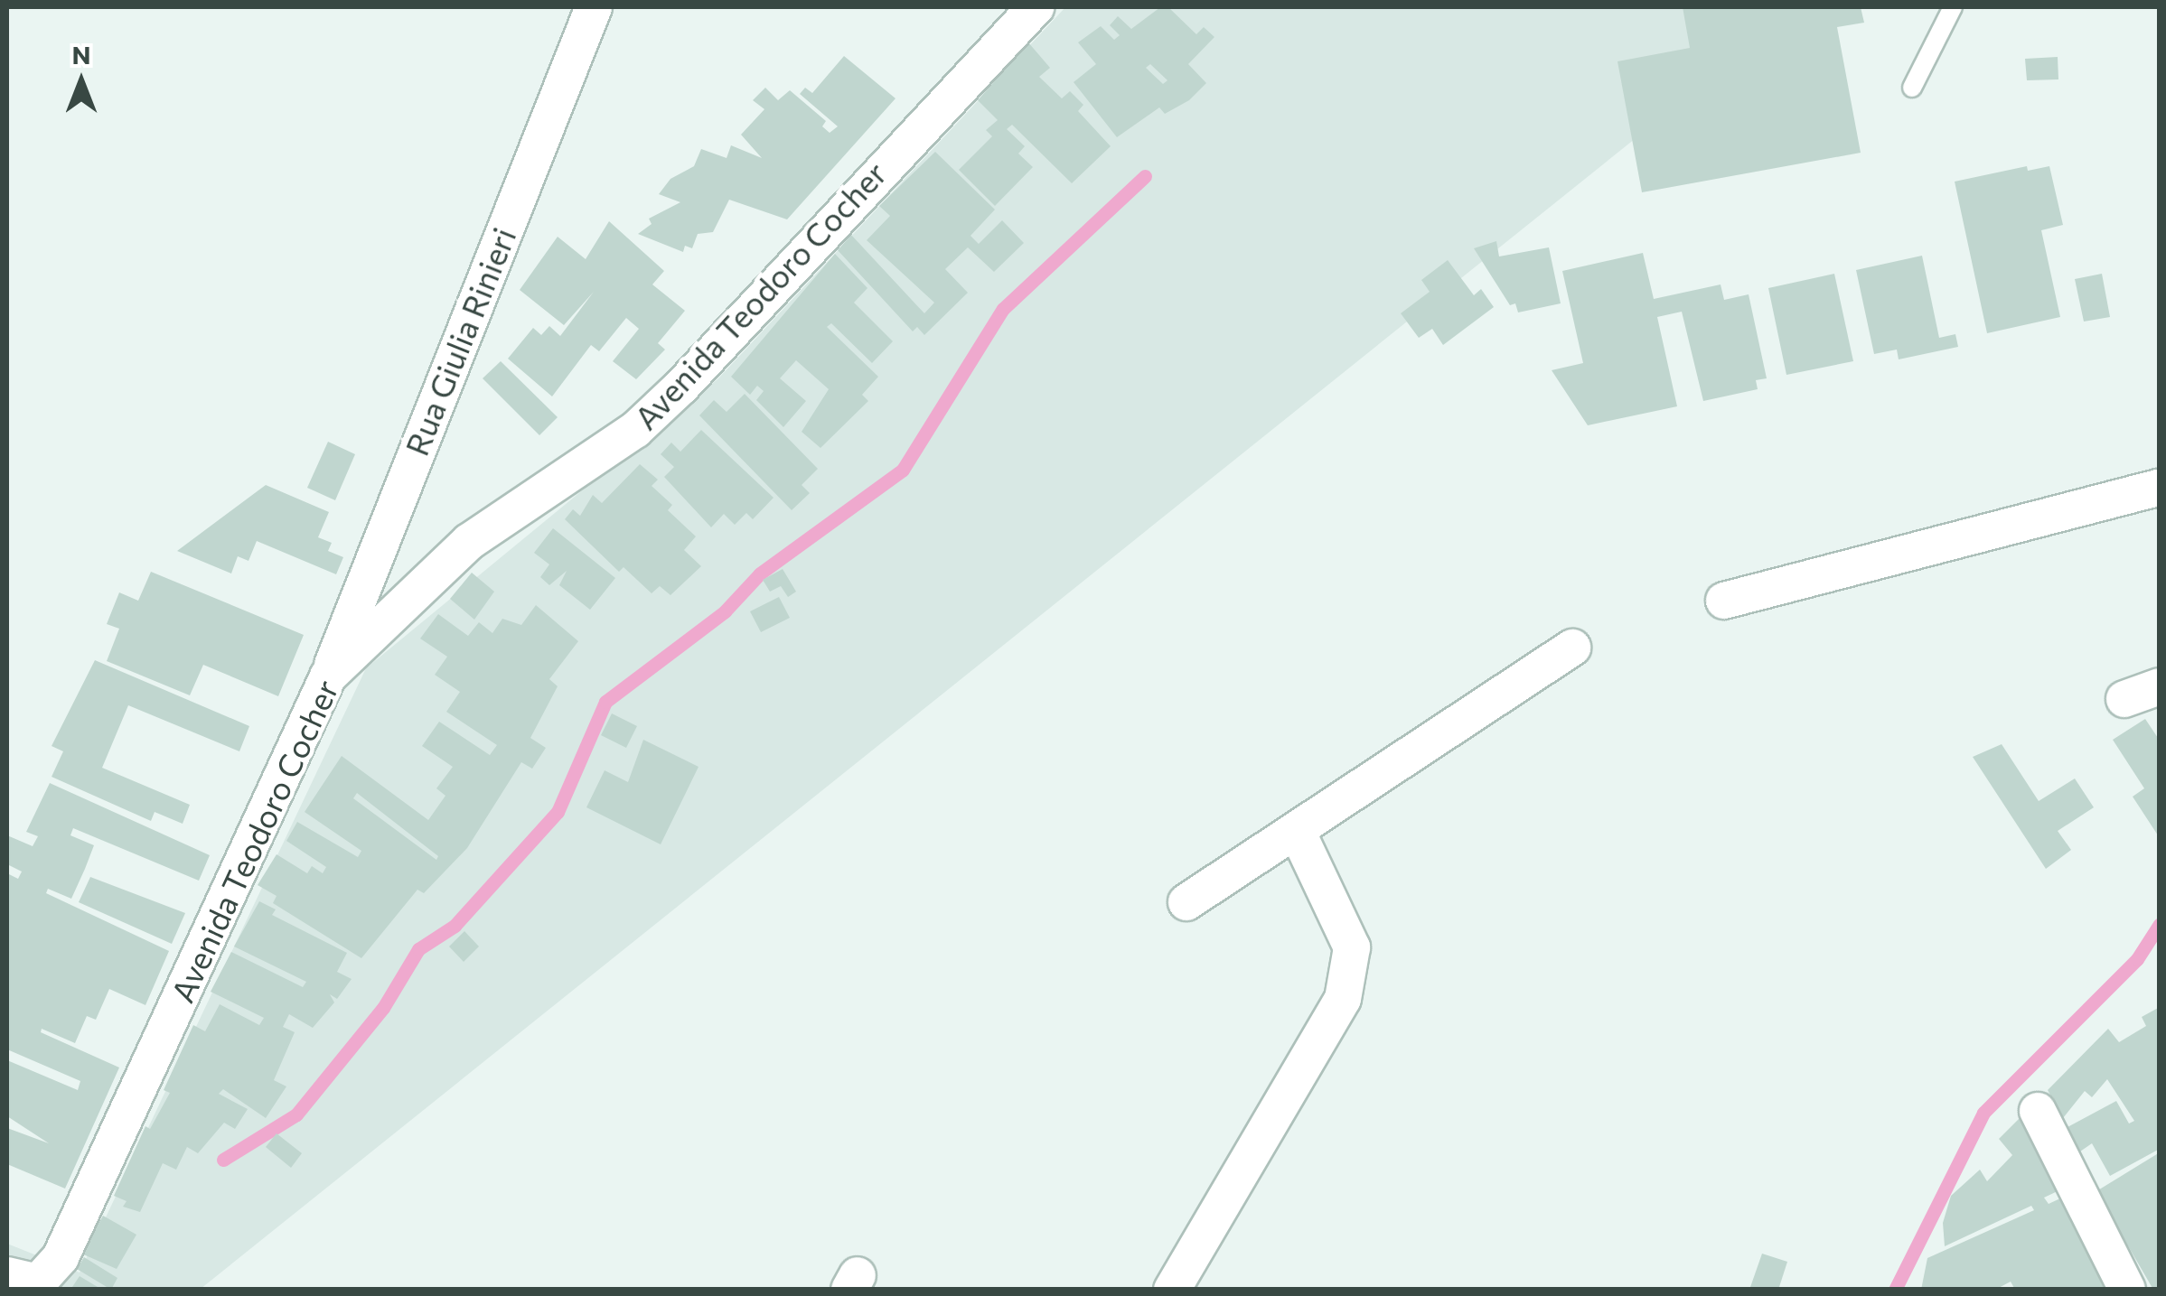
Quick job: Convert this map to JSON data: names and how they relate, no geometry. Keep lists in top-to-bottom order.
{
  "streets": {
    "street": ["Avenida Teodoro Cocher", "Rua Giulia Rinieri"]
  },
  "crossings": [
    ["Avenida Teodoro Cocher", "Rua Giulia Rinieri"]
  ],
  "north": "top"
}
